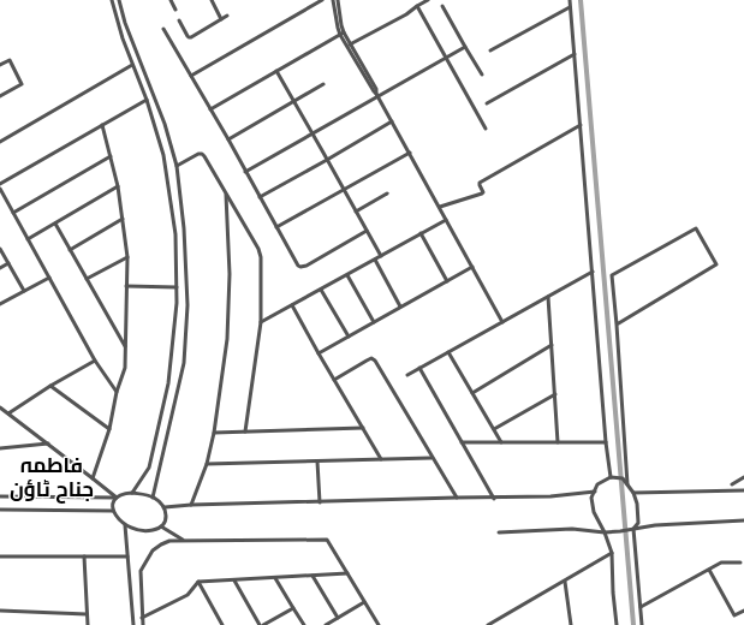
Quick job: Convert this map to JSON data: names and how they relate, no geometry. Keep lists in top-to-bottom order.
{
  "districts": ["فاطمہ جناح ٹاؤن"]
}
